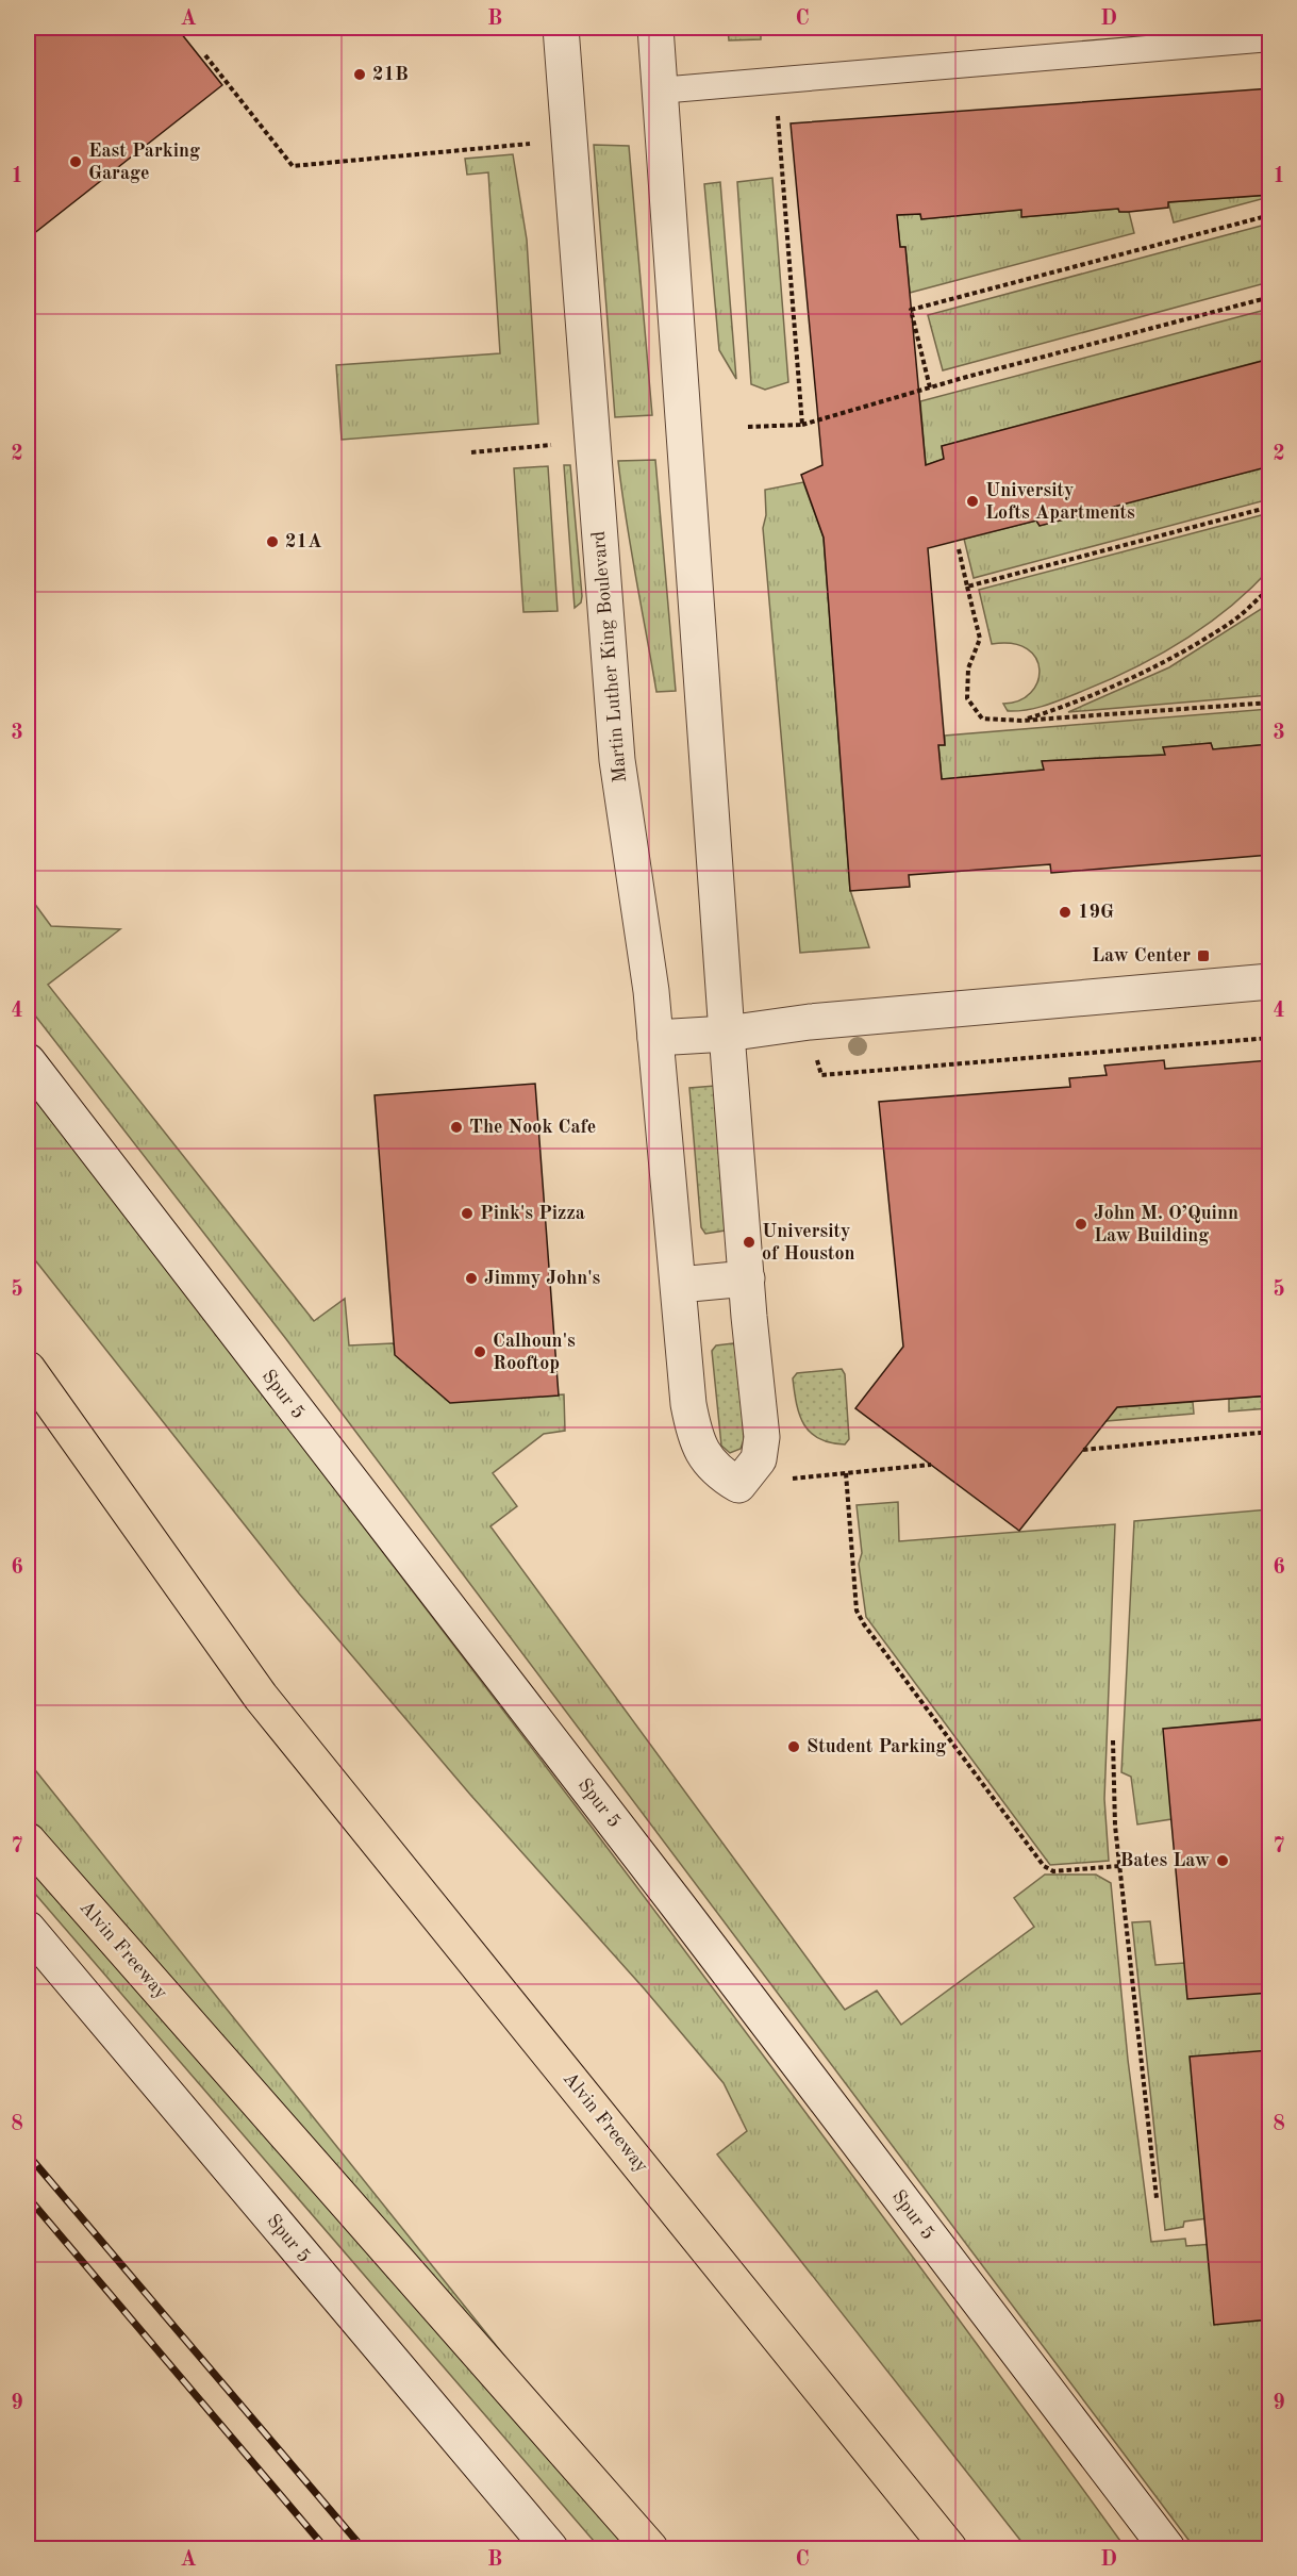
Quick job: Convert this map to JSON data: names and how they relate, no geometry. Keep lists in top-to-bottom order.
{
  "streets": {
    "highway": ["Alvin Freeway"],
    "street": ["Martin Luther King Boulevard", "Spur 5"]
  },
  "places": {
    "other": [
      "21B",
      "East Parking Garage",
      "University Lofts Apartments",
      "21A",
      "19G",
      "The Nook Cafe",
      "Pink's Pizza",
      "John M. O’Quinn Law Building",
      "University of Houston",
      "Jimmy John's",
      "Calhoun's Rooftop",
      "Student Parking",
      "Bates Law"
    ],
    "transit": ["Law Center"]
  },
  "grid": {
    "columns": [
      "A",
      "B",
      "C",
      "D"
    ],
    "rows": [
      "1",
      "2",
      "3",
      "4",
      "5",
      "6",
      "7",
      "8",
      "9"
    ]
  }
}
